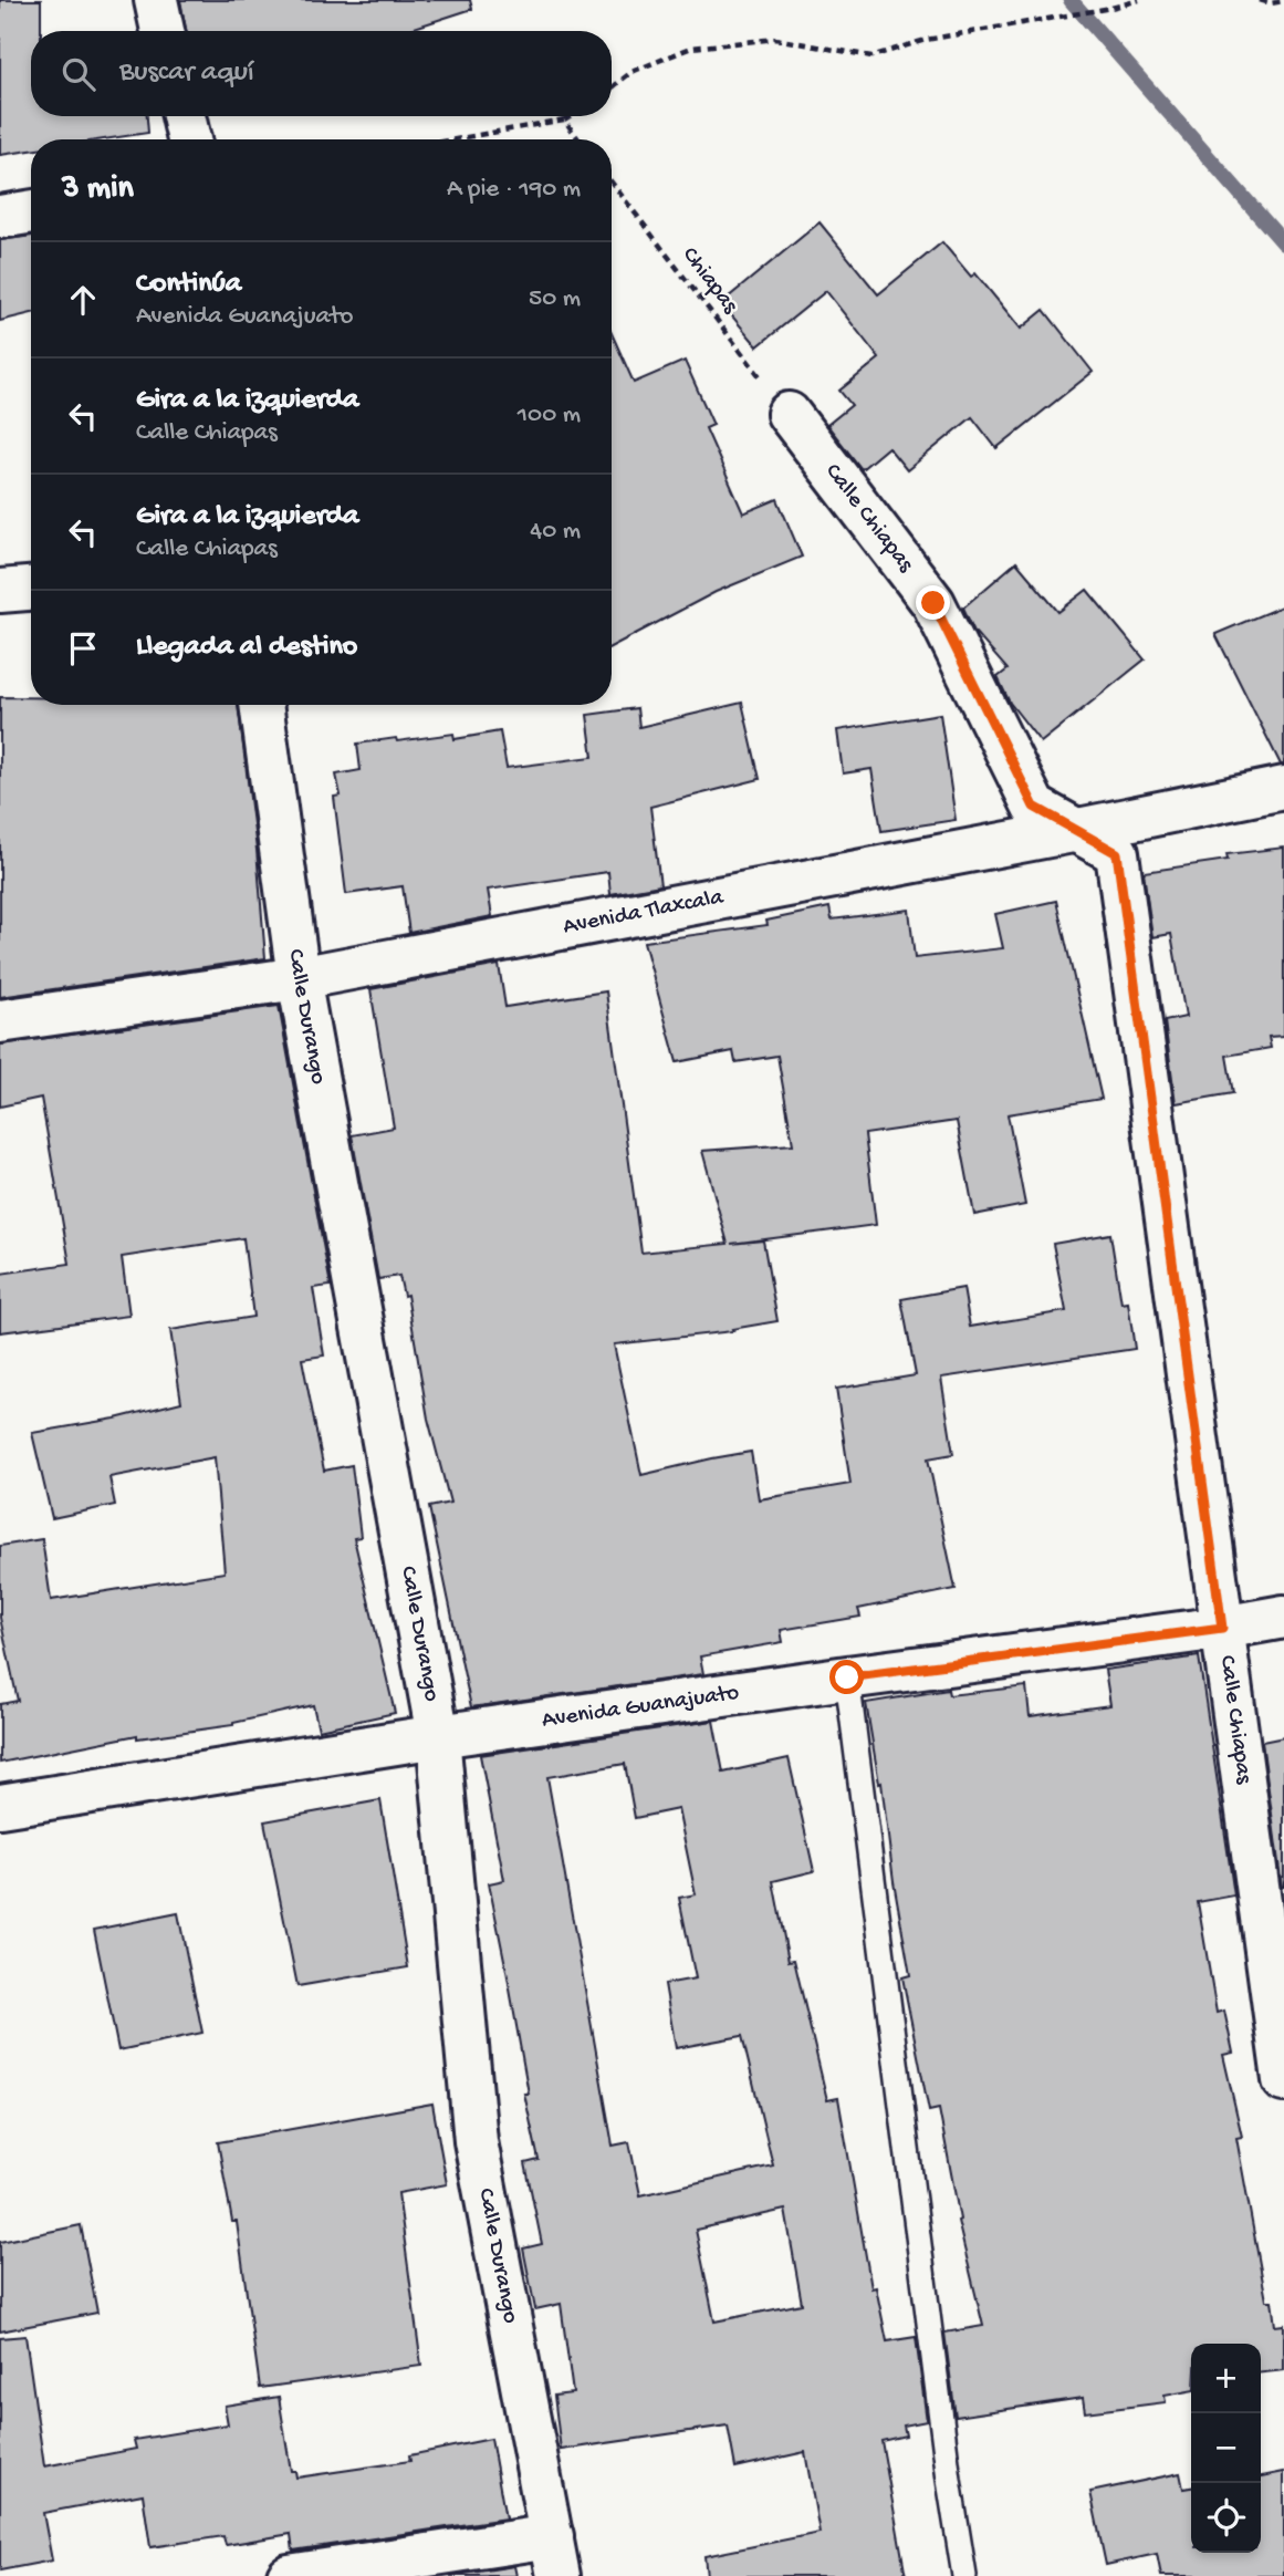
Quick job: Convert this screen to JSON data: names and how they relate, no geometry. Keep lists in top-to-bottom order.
{
  "streets": {
    "street": [
      "Calle Chiapas",
      "Avenida Tlaxcala",
      "Calle Durango",
      "Avenida Guanajuato"
    ],
    "path": ["Chiapas"]
  },
  "crossings": [
    ["Chiapas", "Calle Chiapas"],
    ["Calle Chiapas", "Avenida Tlaxcala"],
    ["Calle Chiapas", "Avenida Guanajuato"],
    ["Avenida Tlaxcala", "Calle Durango"],
    ["Calle Durango", "Avenida Guanajuato"]
  ],
  "page": {
    "search": "Buscar aquí",
    "heading": ["3 min", "A pie · 190 m"],
    "list": [
      ["Continúa", "Avenida Guanajuato", "50 m"],
      ["Gira a la izquierda", "Calle Chiapas", "100 m"],
      ["Gira a la izquierda", "Calle Chiapas", "40 m"],
      "Llegada al destino"
    ],
    "map_buttons": ["+", "−"]
  }
}
